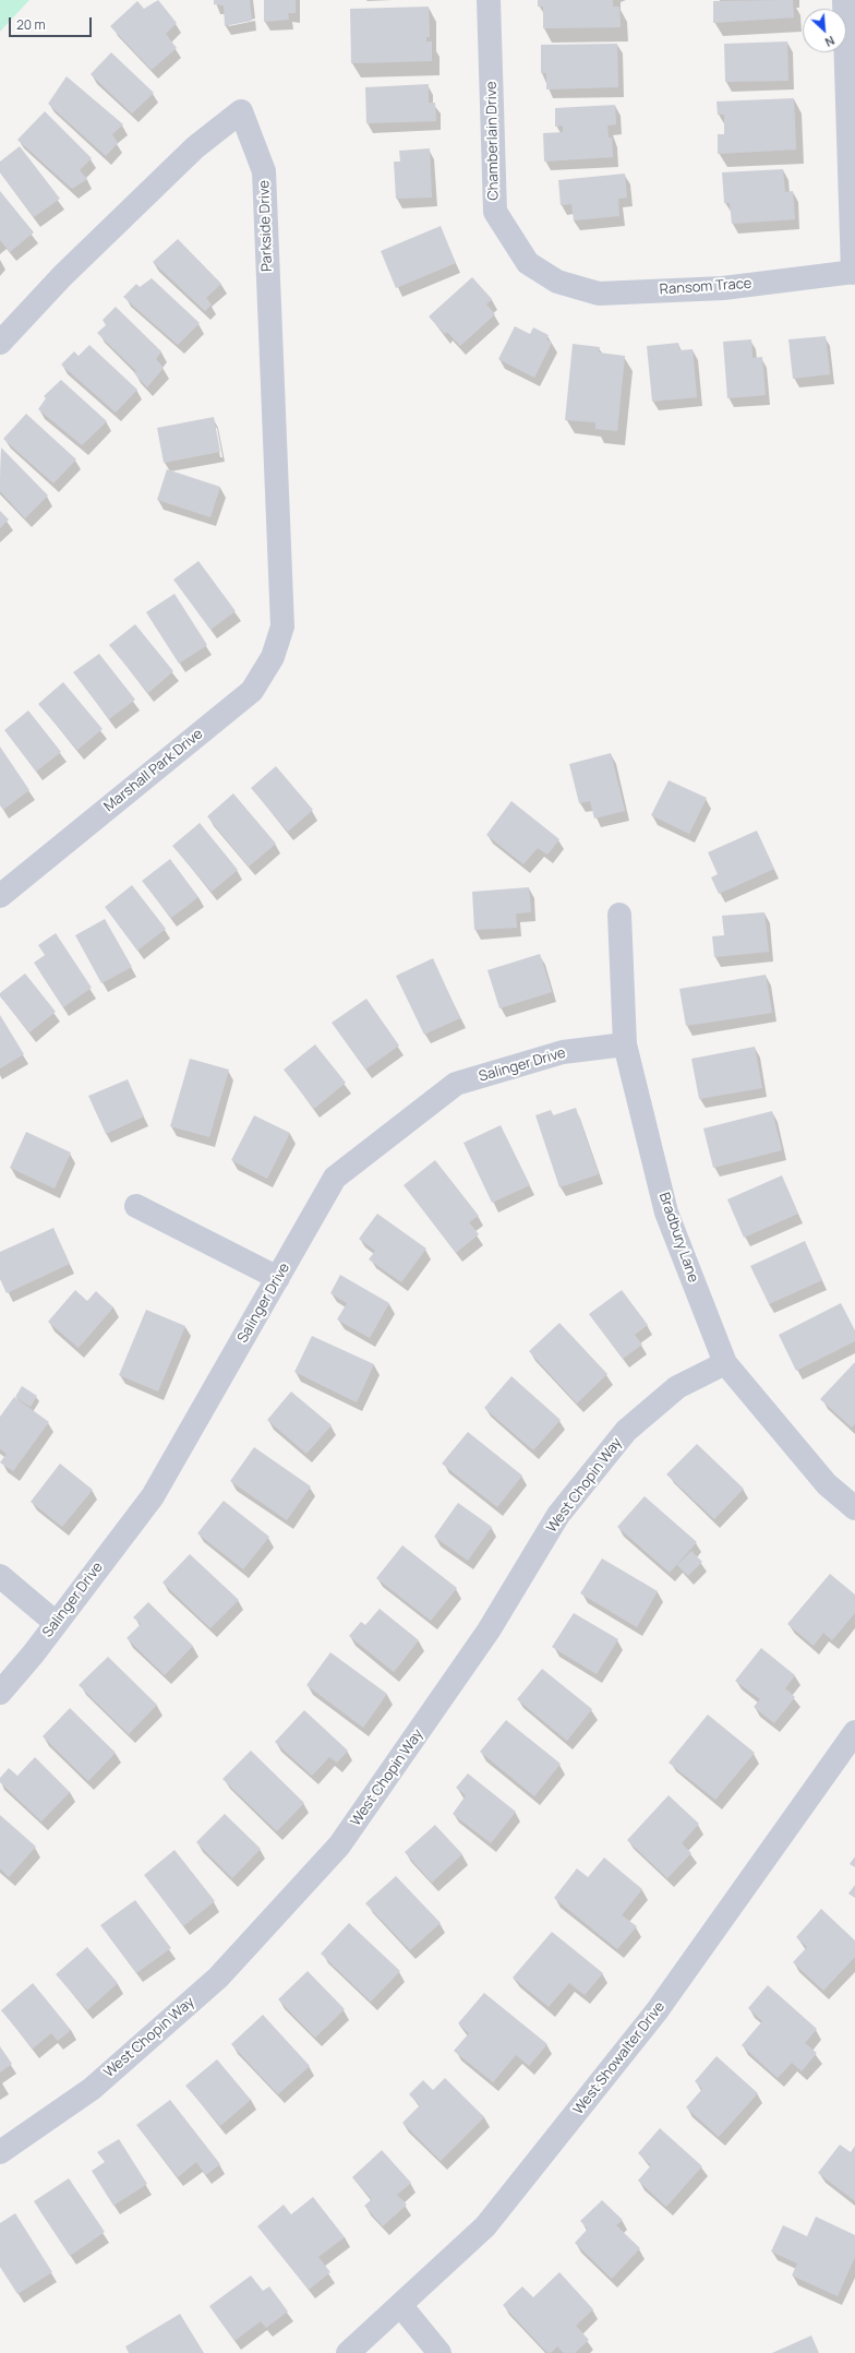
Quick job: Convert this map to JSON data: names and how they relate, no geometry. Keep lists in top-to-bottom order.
{
  "streets": {
    "street": [
      "Chamberlain Drive",
      "Parkside Drive",
      "Ransom Trace",
      "Marshall Park Drive",
      "Salinger Drive",
      "Bradbury Lane",
      "West Chopin Way",
      "West Showalter Drive"
    ]
  },
  "crossings": [
    ["Chamberlain Drive", "Ransom Trace"],
    ["Parkside Drive", "Marshall Park Drive"],
    ["Salinger Drive", "Bradbury Lane"],
    ["Bradbury Lane", "West Chopin Way"]
  ],
  "scale_bar": "20 m",
  "north": "bottom right"
}
